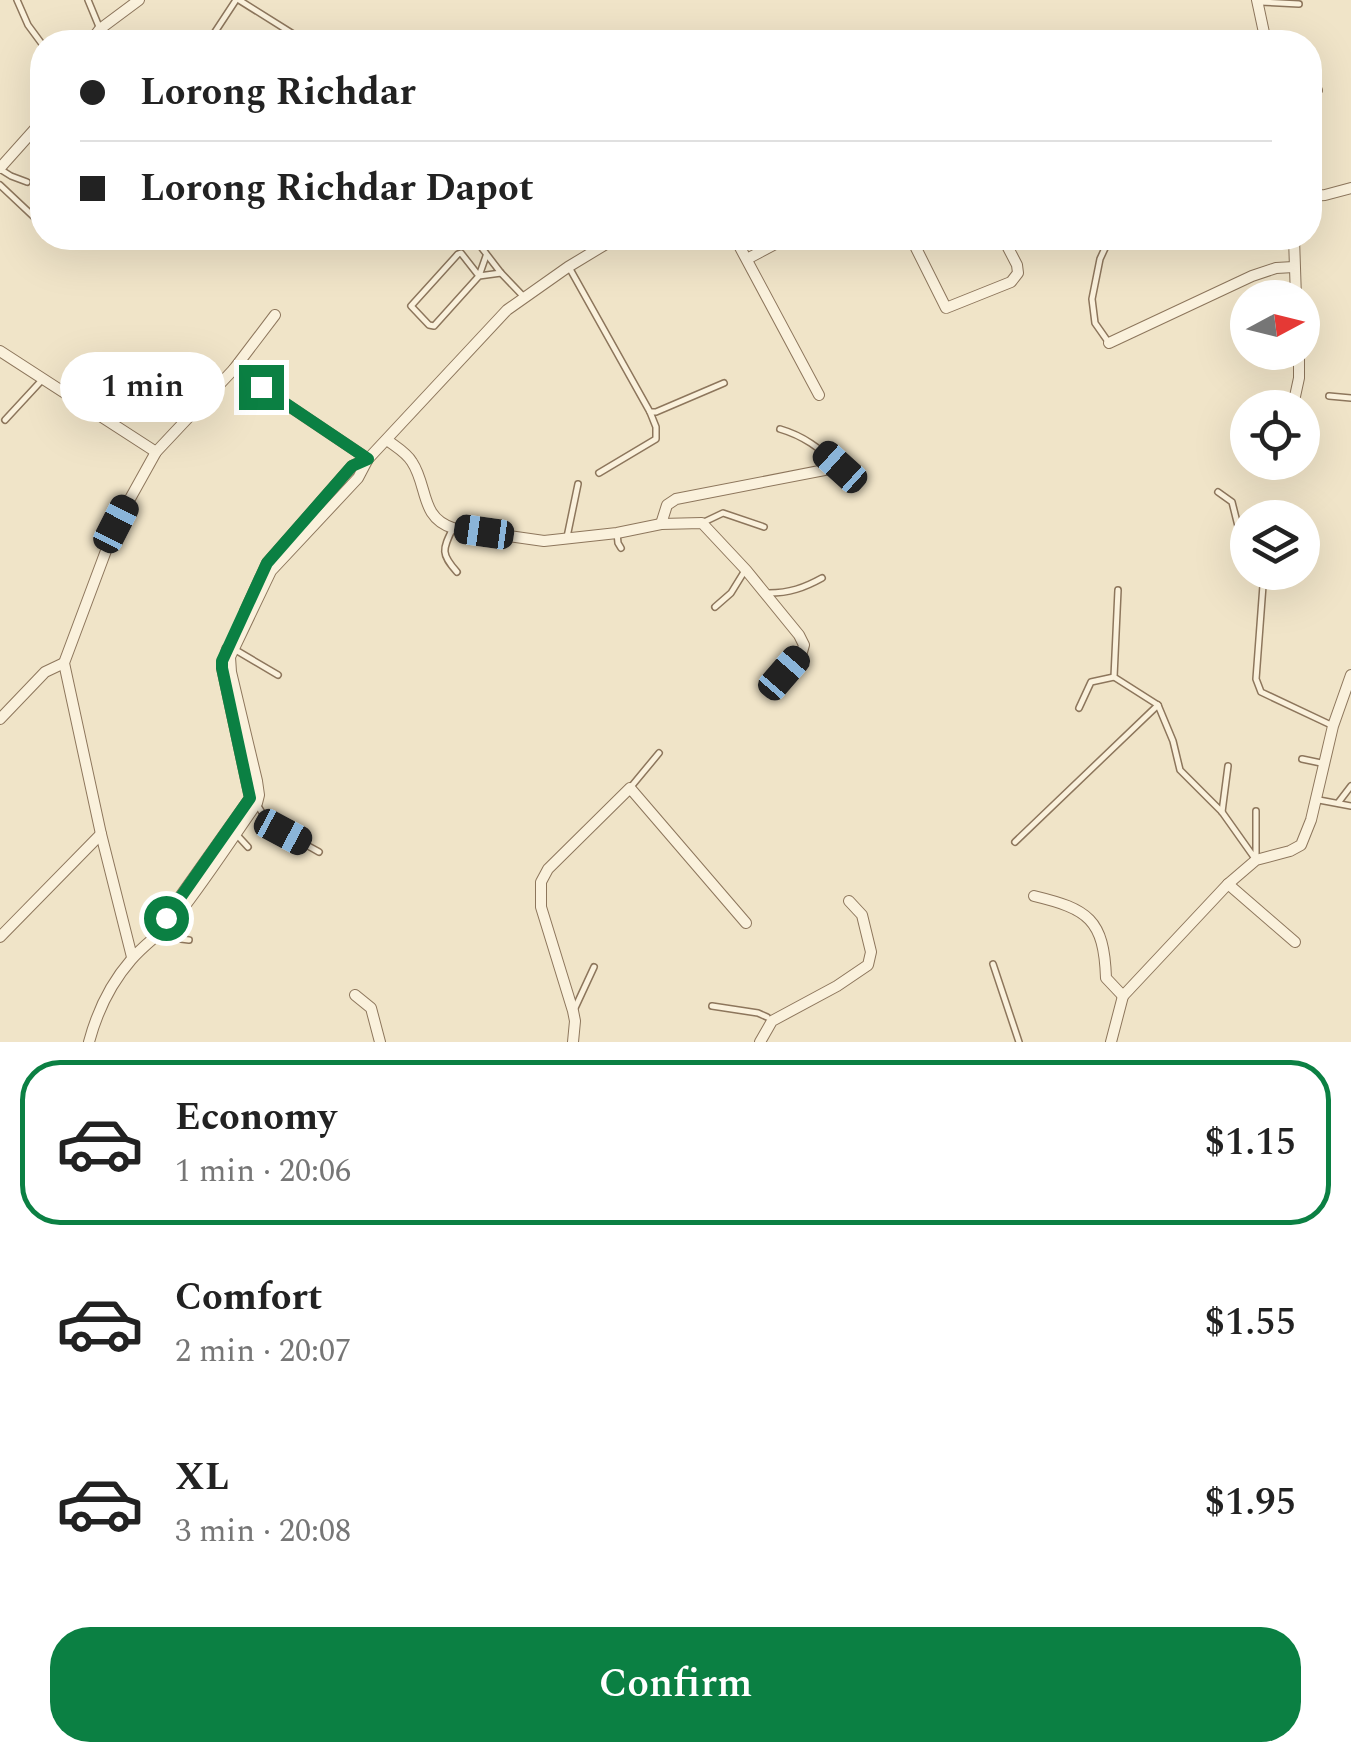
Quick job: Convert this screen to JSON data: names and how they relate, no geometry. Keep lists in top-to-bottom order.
{
  "north": "right",
  "page": {
    "banner": ["Lorong Richdar", "Lorong Richdar Dapot"],
    "bubble": "1 min",
    "list": [
      {
        "name": "Economy",
        "note": "1 min · 20:06",
        "value": "$1.15"
      },
      {
        "name": "Comfort",
        "note": "2 min · 20:07",
        "value": "$1.55"
      },
      {
        "name": "XL",
        "note": "3 min · 20:08",
        "value": "$1.95"
      }
    ],
    "buttons": "Confirm"
  }
}
